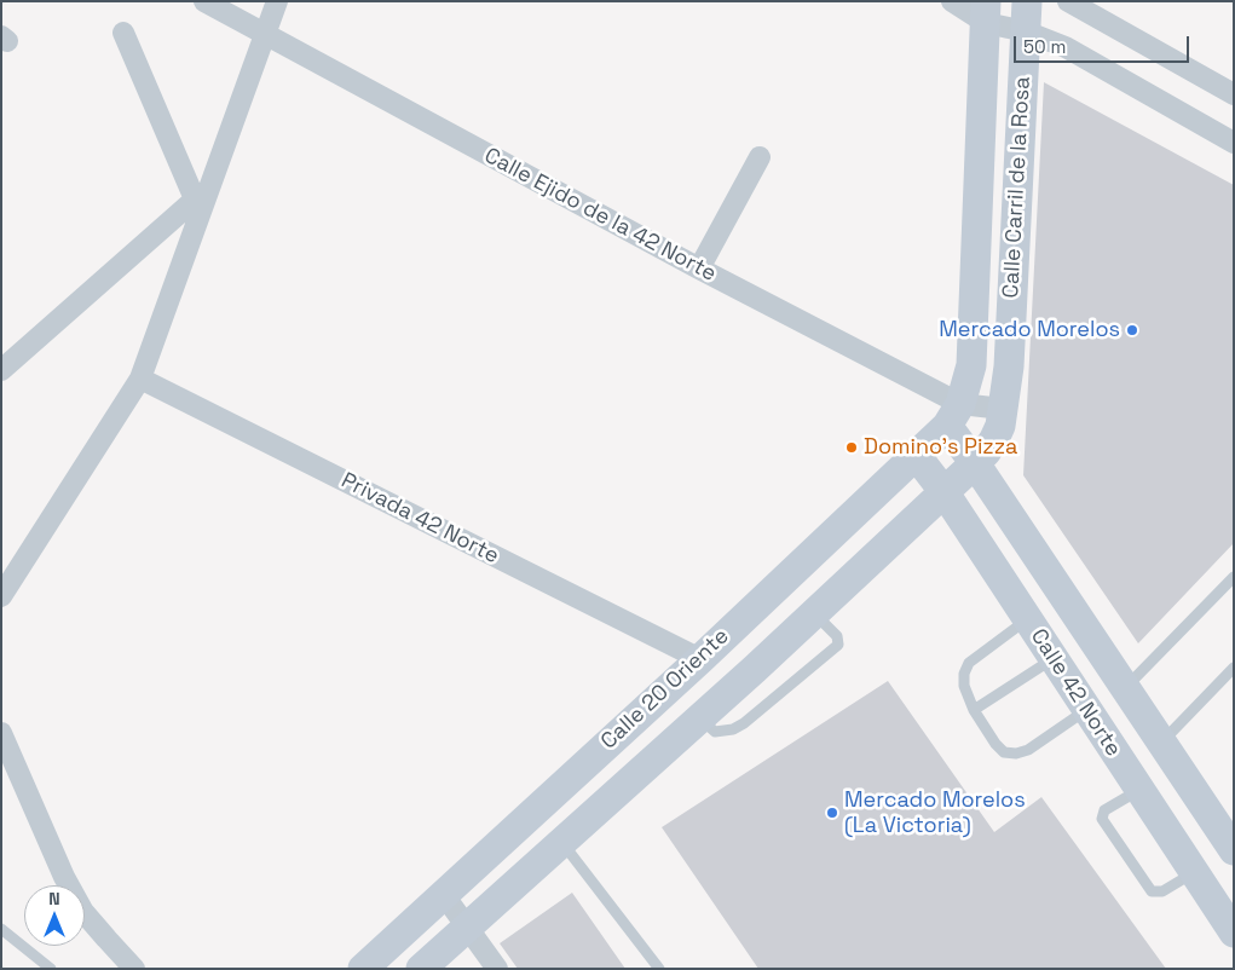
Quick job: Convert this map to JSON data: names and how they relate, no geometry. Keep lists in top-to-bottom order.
{
  "streets": {
    "main road": ["Calle Carril de la Rosa", "Calle 20 Oriente", "Calle 42 Norte"],
    "street": ["Calle Ejido de la 42 Norte", "Privada 42 Norte"]
  },
  "crossings": [
    ["Calle Carril de la Rosa", "Calle Ejido de la 42 Norte"],
    ["Calle Carril de la Rosa", "Calle 20 Oriente"],
    ["Calle Carril de la Rosa", "Calle 42 Norte"],
    ["Calle Ejido de la 42 Norte", "Calle 20 Oriente"],
    ["Calle Ejido de la 42 Norte", "Calle 42 Norte"],
    ["Privada 42 Norte", "Calle 20 Oriente"],
    ["Calle 20 Oriente", "Calle 42 Norte"]
  ],
  "places": ["Mercado Morelos", "Domino's Pizza", "Mercado Morelos (La Victoria)"],
  "scale_bar": "50 m",
  "north": "top"
}
